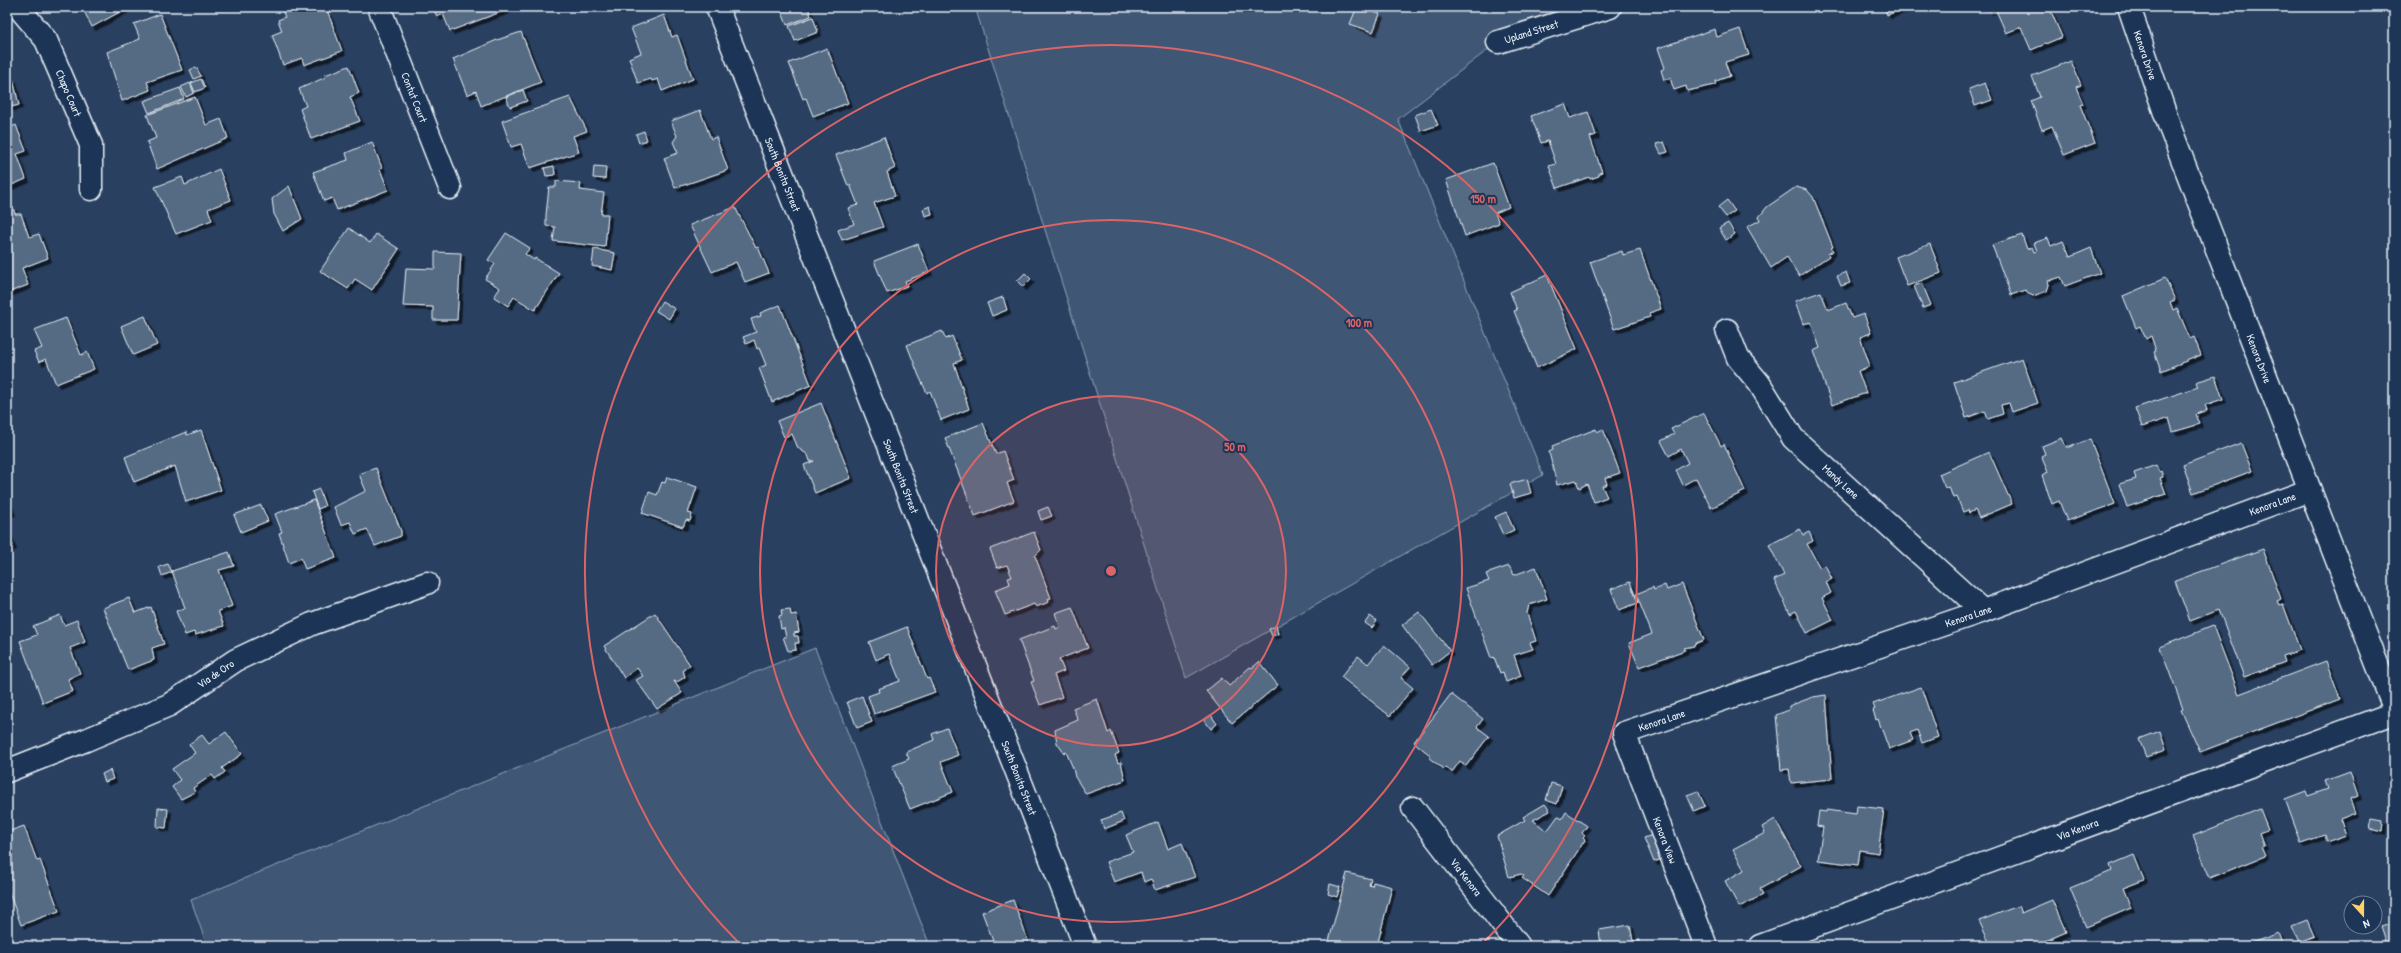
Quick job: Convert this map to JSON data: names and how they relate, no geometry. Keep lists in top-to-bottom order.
{
  "streets": {
    "street": [
      "Upland Street",
      "Kenora Drive",
      "Chapo Court",
      "Contut Court",
      "South Bonita Street",
      "Mandy Lane",
      "Kenora Lane",
      "Via de Oro",
      "Via Kenora",
      "Kenora View"
    ]
  },
  "crossings": [
    ["Kenora Drive", "Kenora Lane"],
    ["Mandy Lane", "Kenora Lane"],
    ["Kenora Lane", "Kenora View"]
  ],
  "north": "bottom",
  "rings": ["150 m", "100 m", "50 m"]
}
